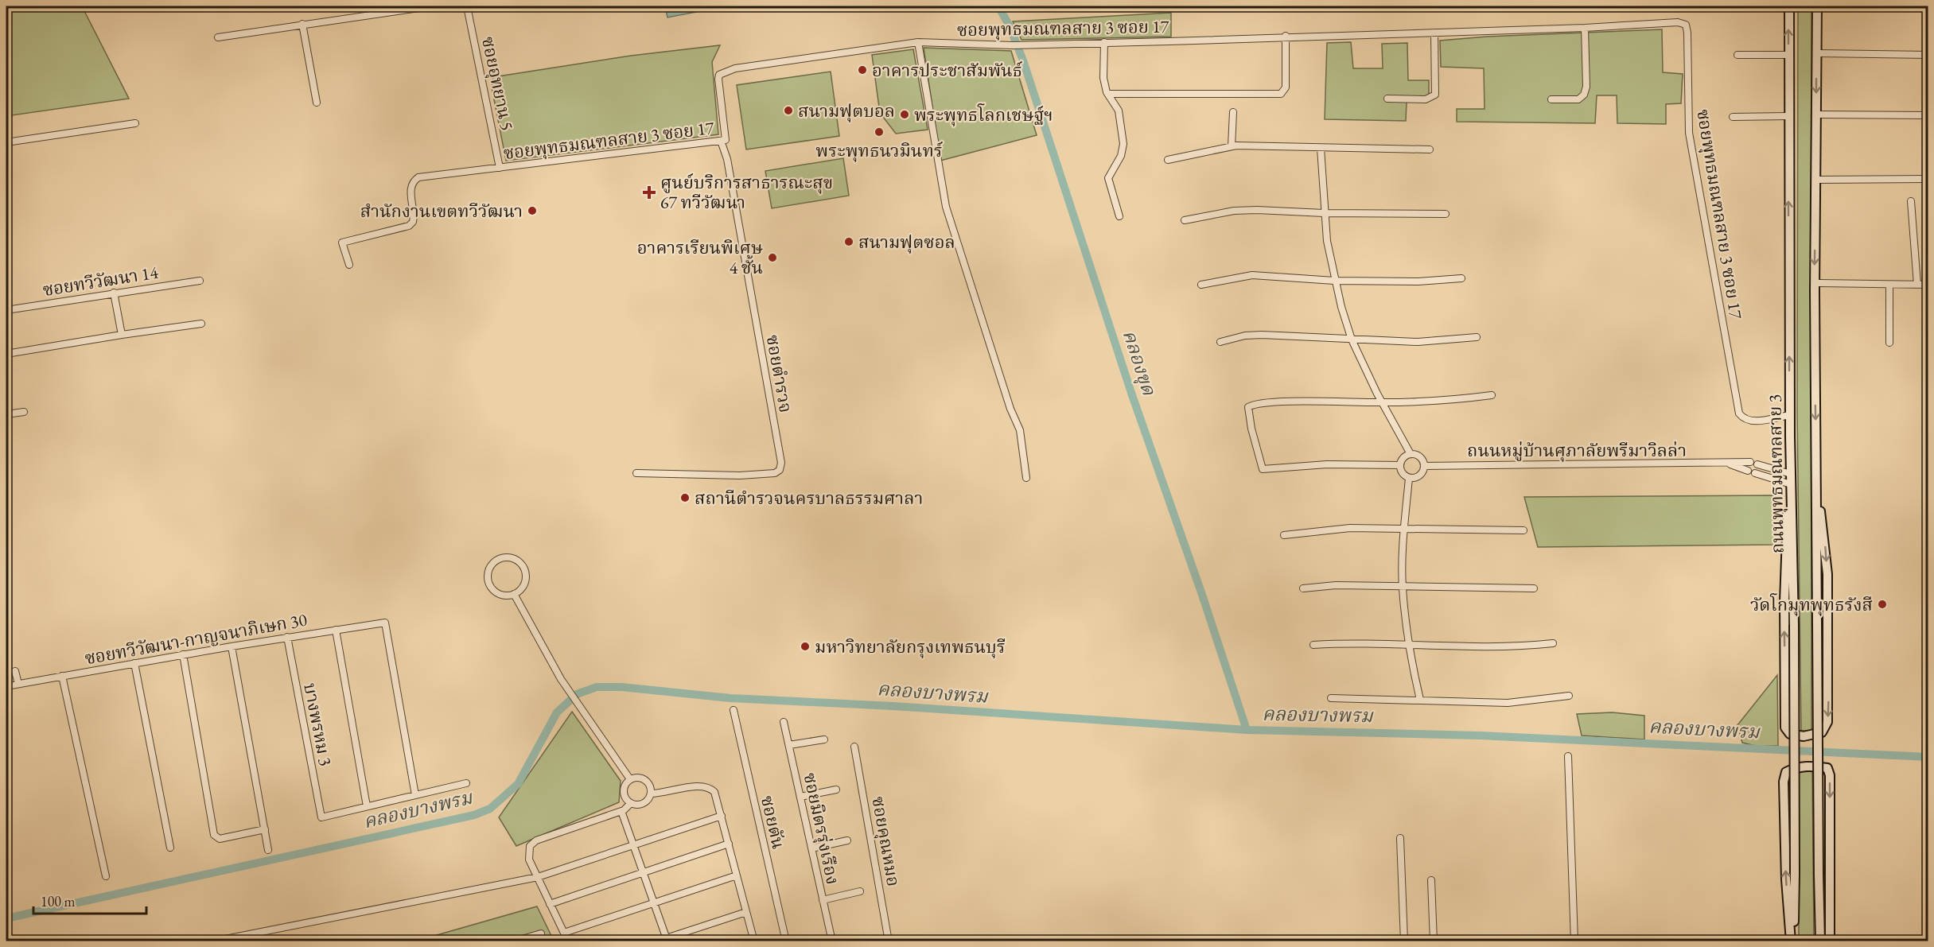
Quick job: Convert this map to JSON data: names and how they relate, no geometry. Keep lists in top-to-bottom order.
{
  "streets": {
    "main road": ["ถนนพุทธมณฑลสาย 3"],
    "street": [
      "ซอยพุทธมณฑลสาย 3 ซอย 17",
      "ซอยอุทยาน 5",
      "ซอยทวีวัฒนา 14",
      "ซอยตำรวจ",
      "ถนนหมู่บ้านศุภาลัยพรีมาวิลล่า",
      "ซอยทวีวัฒนา-กาญจนาภิเษก 30",
      "บางพรหม 3",
      "ซอยตัน",
      "ซอยมิตรรุ่งเรือง",
      "ซอยคุณหมอ"
    ]
  },
  "crossings": [
    ["ซอยพุทธมณฑลสาย 3 ซอย 17", "ซอยอุทยาน 5"],
    ["ซอยพุทธมณฑลสาย 3 ซอย 17", "ซอยตำรวจ"],
    ["ซอยพุทธมณฑลสาย 3 ซอย 17", "ถนนพุทธมณฑลสาย 3"],
    ["ซอยทวีวัฒนา-กาญจนาภิเษก 30", "บางพรหม 3"]
  ],
  "water": ["คลองขุด", "คลองบางพรม"],
  "places": {
    "other": [
      "อาคารประชาสัมพันธ์",
      "สนามฟุตบอล",
      "พระพุทธโลกเชษฐ์ฯ",
      "พระพุทธนวมินทร์",
      "สำนักงานเขตทวีวัฒนา",
      "สนามฟุตซอล",
      "อาคารเรียนพิเศษ 4 ชั้น",
      "สถานีตำรวจนครบาลธรรมศาลา",
      "วัดโกมุทพุทธรังสี",
      "มหาวิทยาลัยกรุงเทพธนบุรี"
    ],
    "health": ["ศูนย์บริการสาธารณะสุข 67 ทวีวัฒนา"]
  },
  "scale_bar": "100 m"
}
